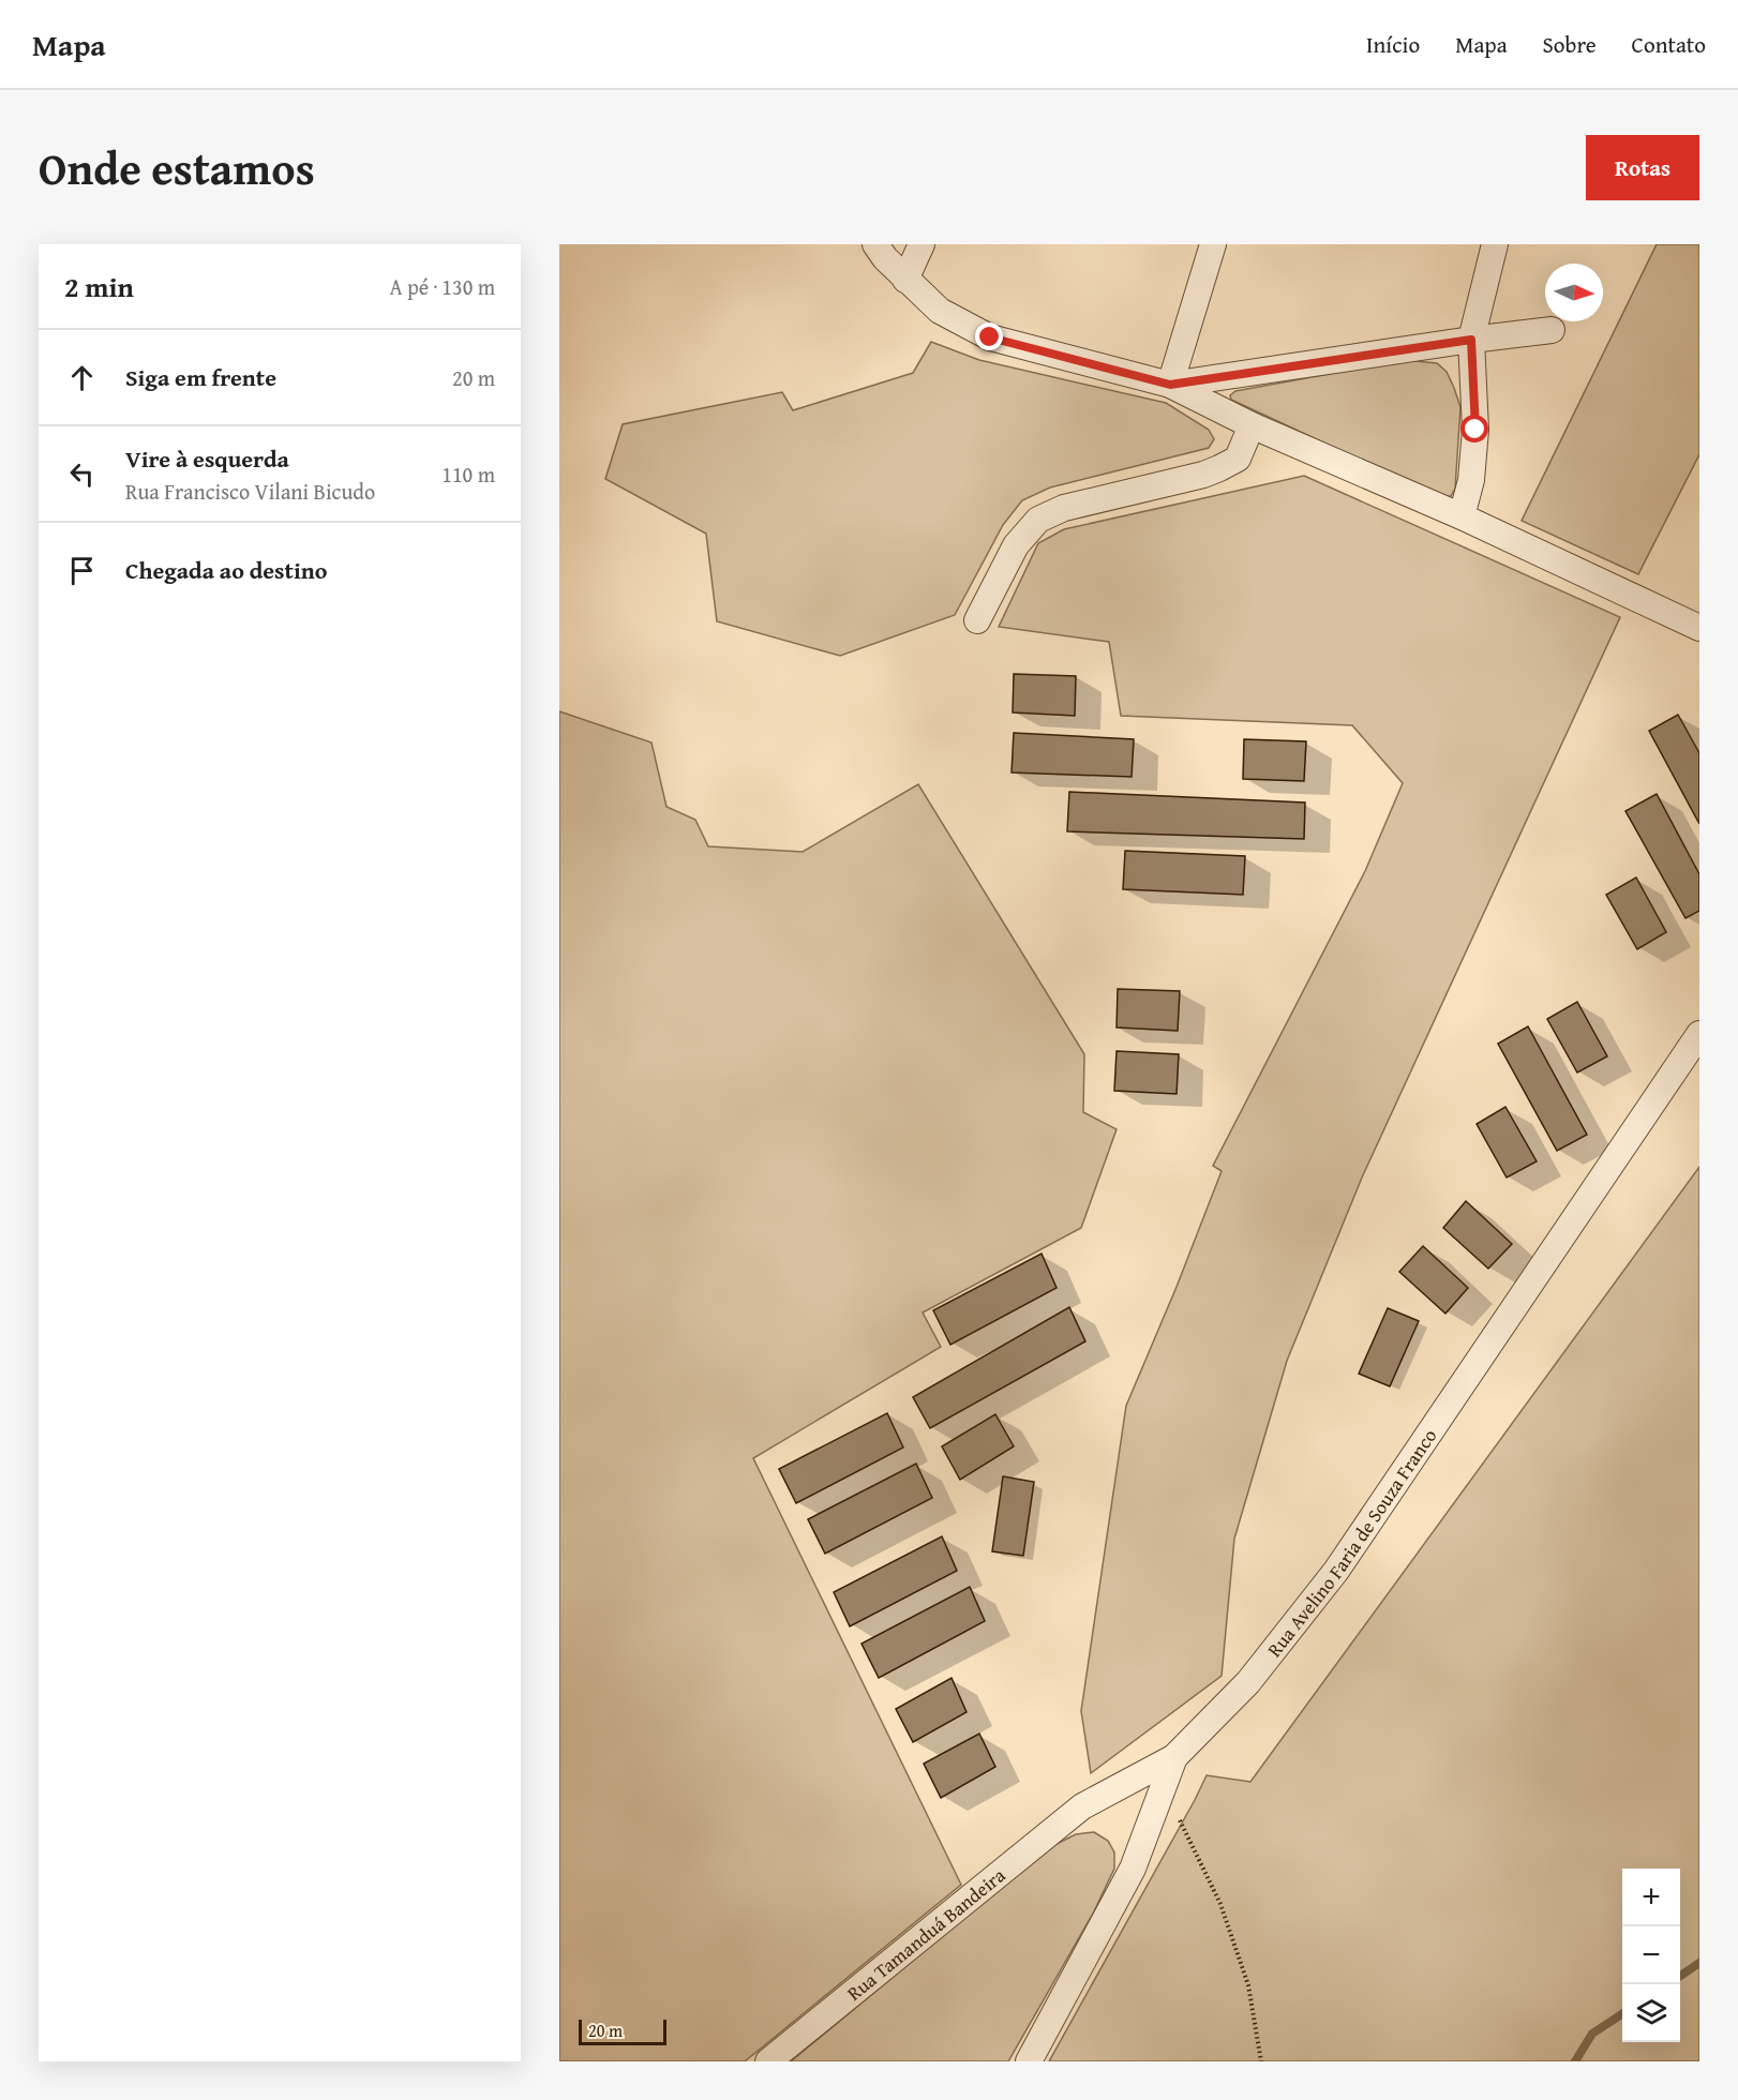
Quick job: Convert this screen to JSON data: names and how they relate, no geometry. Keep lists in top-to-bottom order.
{
  "streets": {
    "street": ["Rua Avelino Faria de Souza Franco", "Rua Tamanduá Bandeira"]
  },
  "crossings": [
    ["Rua Avelino Faria de Souza Franco", "Rua Tamanduá Bandeira"]
  ],
  "scale_bar": "20 m",
  "north": "right",
  "page": {
    "header": "Mapa",
    "nav": [
      "Início",
      "Mapa",
      "Sobre",
      "Contato"
    ],
    "title": "Onde estamos",
    "buttons": "Rotas",
    "heading": ["2 min", "A pé · 130 m"],
    "list": [
      ["Siga em frente", "20 m"],
      ["Vire à esquerda", "Rua Francisco Vilani Bicudo", "110 m"],
      "Chegada ao destino"
    ],
    "map_buttons": ["+", "−"],
    "scale": "20 m"
  }
}
